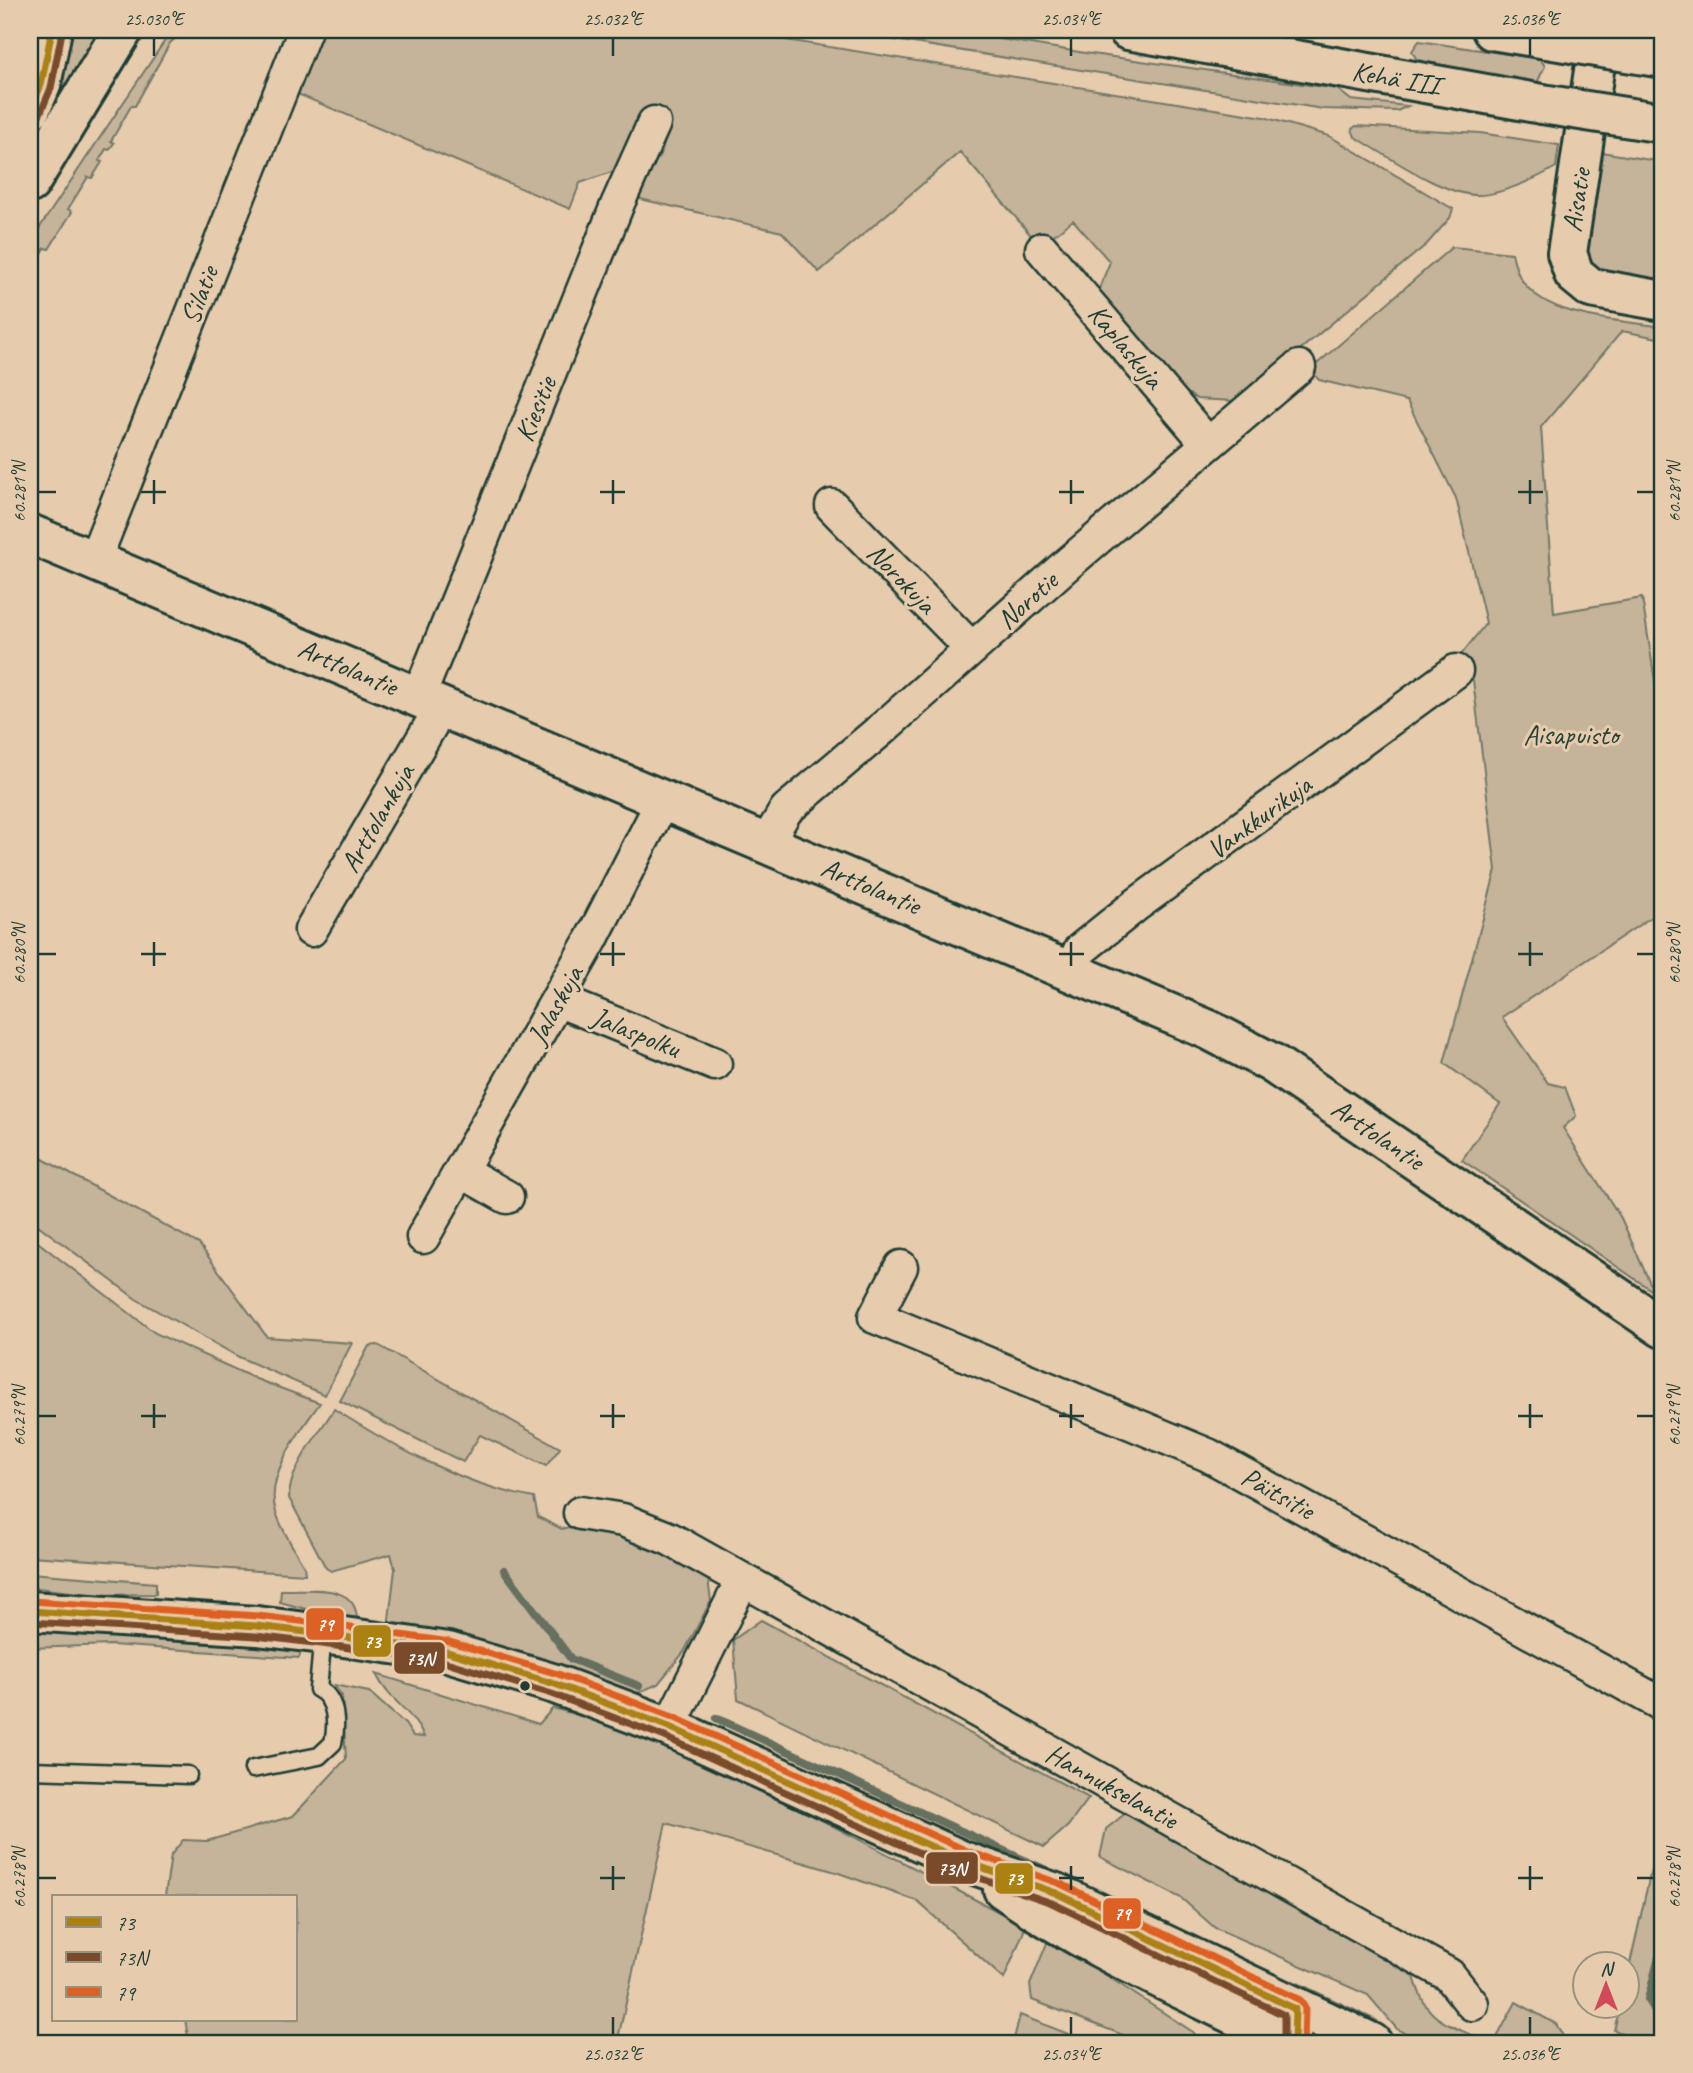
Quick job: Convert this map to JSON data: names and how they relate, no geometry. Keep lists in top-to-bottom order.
{
  "streets": {
    "main road": ["Kehä III", "Aisatie", "Arttolantie"],
    "street": [
      "Silatie",
      "Kaplaskuja",
      "Kiesitie",
      "Norokuja",
      "Norotie",
      "Vankkurikuja",
      "Arttolankuja",
      "Jalaskuja",
      "Jalaspolku",
      "Päitsitie",
      "Hannukselantie"
    ]
  },
  "crossings": [
    ["Silatie", "Arttolantie"],
    ["Kaplaskuja", "Norotie"],
    ["Kiesitie", "Arttolantie"],
    ["Kiesitie", "Arttolankuja"],
    ["Norokuja", "Norotie"],
    ["Norotie", "Arttolantie"],
    ["Arttolantie", "Vankkurikuja"],
    ["Arttolantie", "Arttolankuja"],
    ["Arttolantie", "Jalaskuja"],
    ["Jalaskuja", "Jalaspolku"]
  ],
  "parks": ["Aisapuisto"],
  "lines": ["transit line 73", "transit line 73N", "transit line 79"],
  "legend": ["73", "73N", "79"],
  "north": "top",
  "coordinates": [
    "25.030°E",
    "25.032°E",
    "25.034°E",
    "25.036°E",
    "60.281°N",
    "60.280°N",
    "60.279°N",
    "60.278°N"
  ]
}
